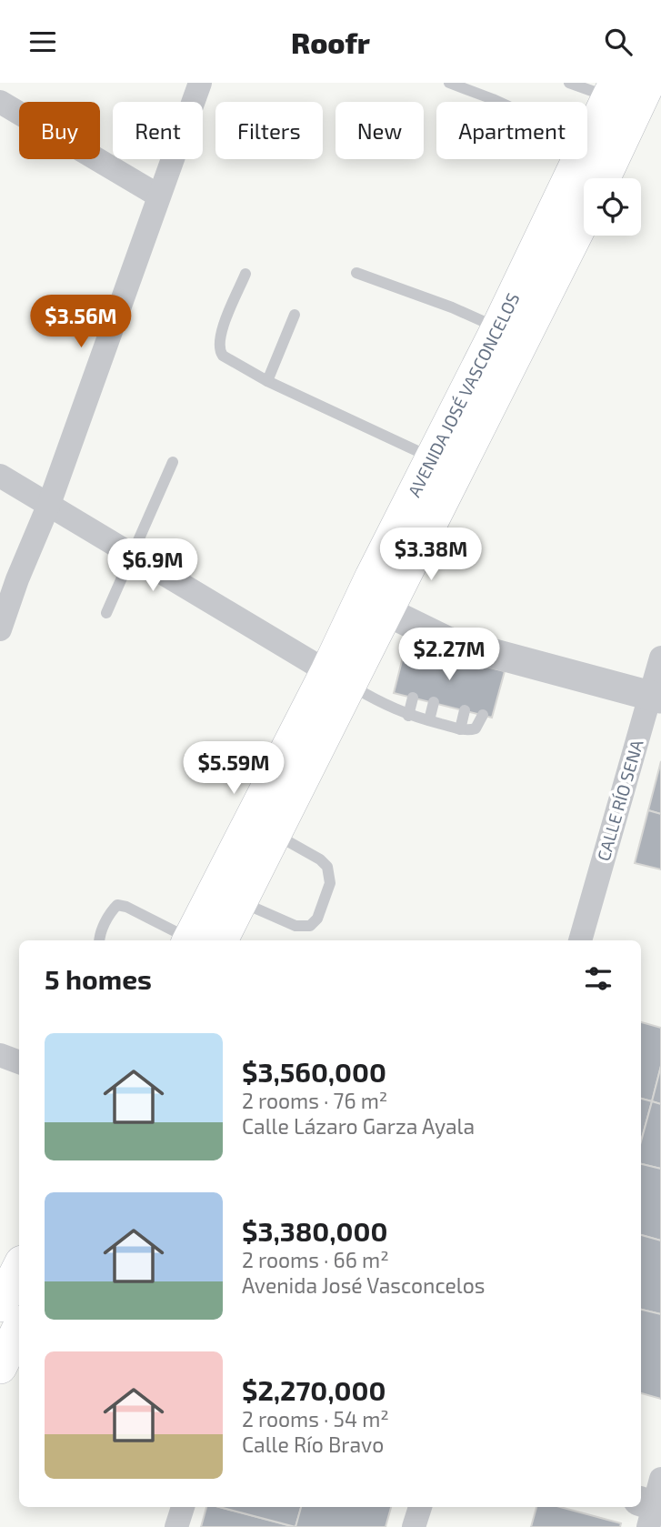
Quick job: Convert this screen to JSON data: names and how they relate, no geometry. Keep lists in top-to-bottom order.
{
  "streets": {
    "main road": ["AVENIDA JOSÉ VASCONCELOS"],
    "street": ["CALLE RÍO SENA"]
  },
  "page": {
    "header": "Roofr",
    "chip": [
      "Buy",
      "Rent",
      "Filters",
      "New",
      "Apartment"
    ],
    "price": [
      "$3.56M",
      "$3.38M",
      "$6.9M",
      "$2.27M",
      "$5.59M"
    ],
    "heading": "5 homes",
    "list": [
      {
        "name": "$3,560,000",
        "note": "2 rooms · 76 m² · Calle Lázaro Garza Ayala"
      },
      {
        "name": "$3,380,000",
        "note": "2 rooms · 66 m² · Avenida José Vasconcelos"
      },
      {
        "name": "$2,270,000",
        "note": "2 rooms · 54 m² · Calle Río Bravo"
      }
    ]
  }
}
